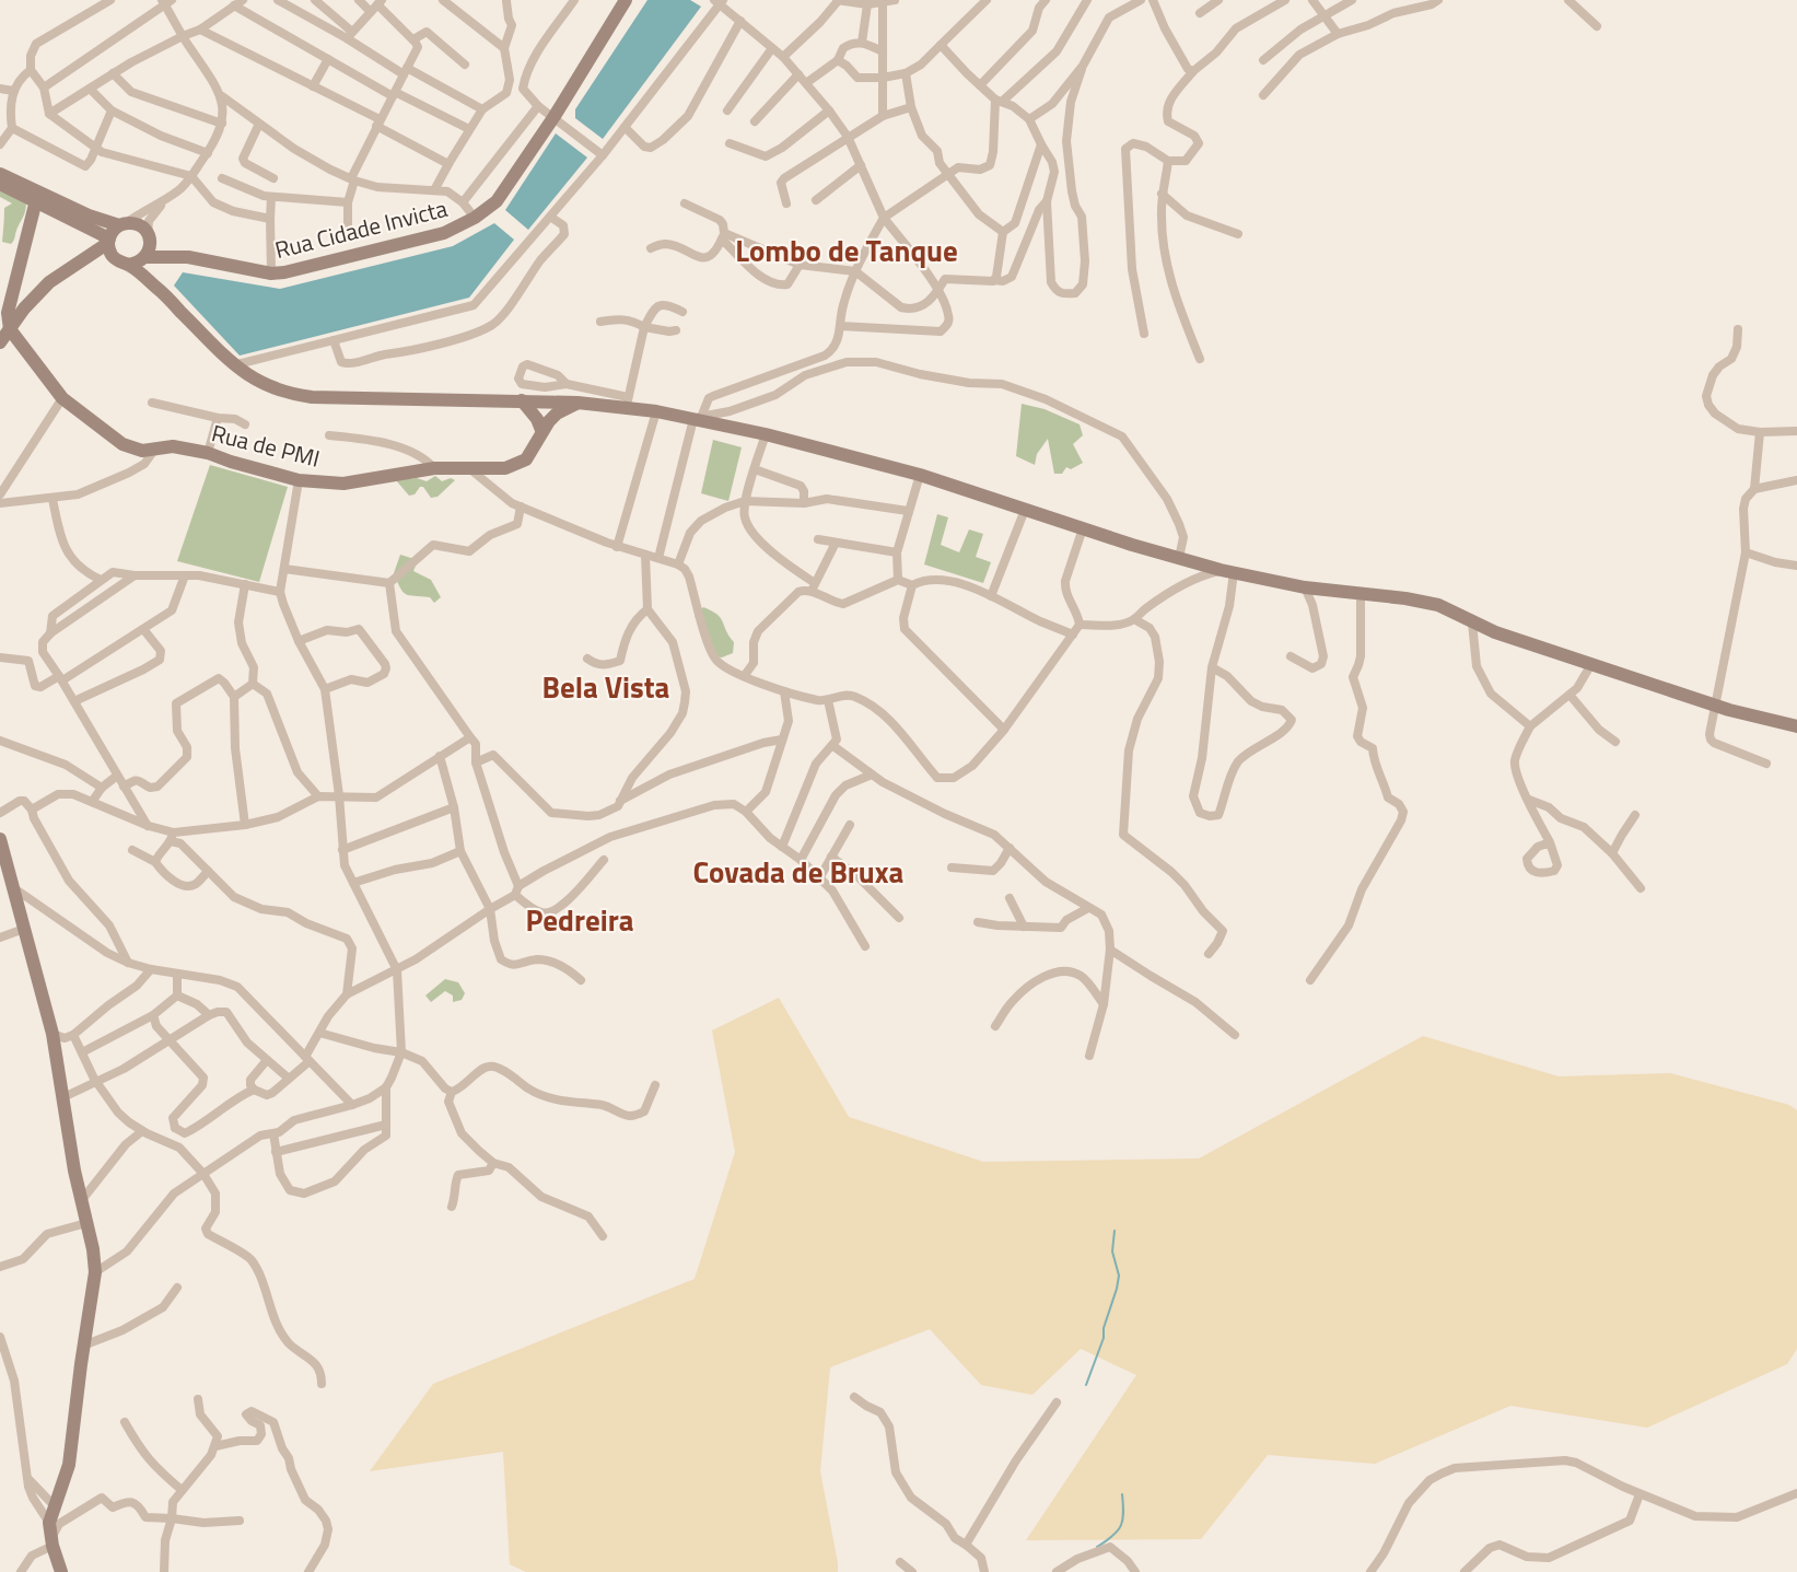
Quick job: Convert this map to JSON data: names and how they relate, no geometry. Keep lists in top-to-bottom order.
{
  "streets": {
    "main road": ["Rua Cidade Invicta", "Rua de PMI"]
  },
  "districts": [
    "Lombo de Tanque",
    "Bela Vista",
    "Covada de Bruxa",
    "Pedreira"
  ]
}
